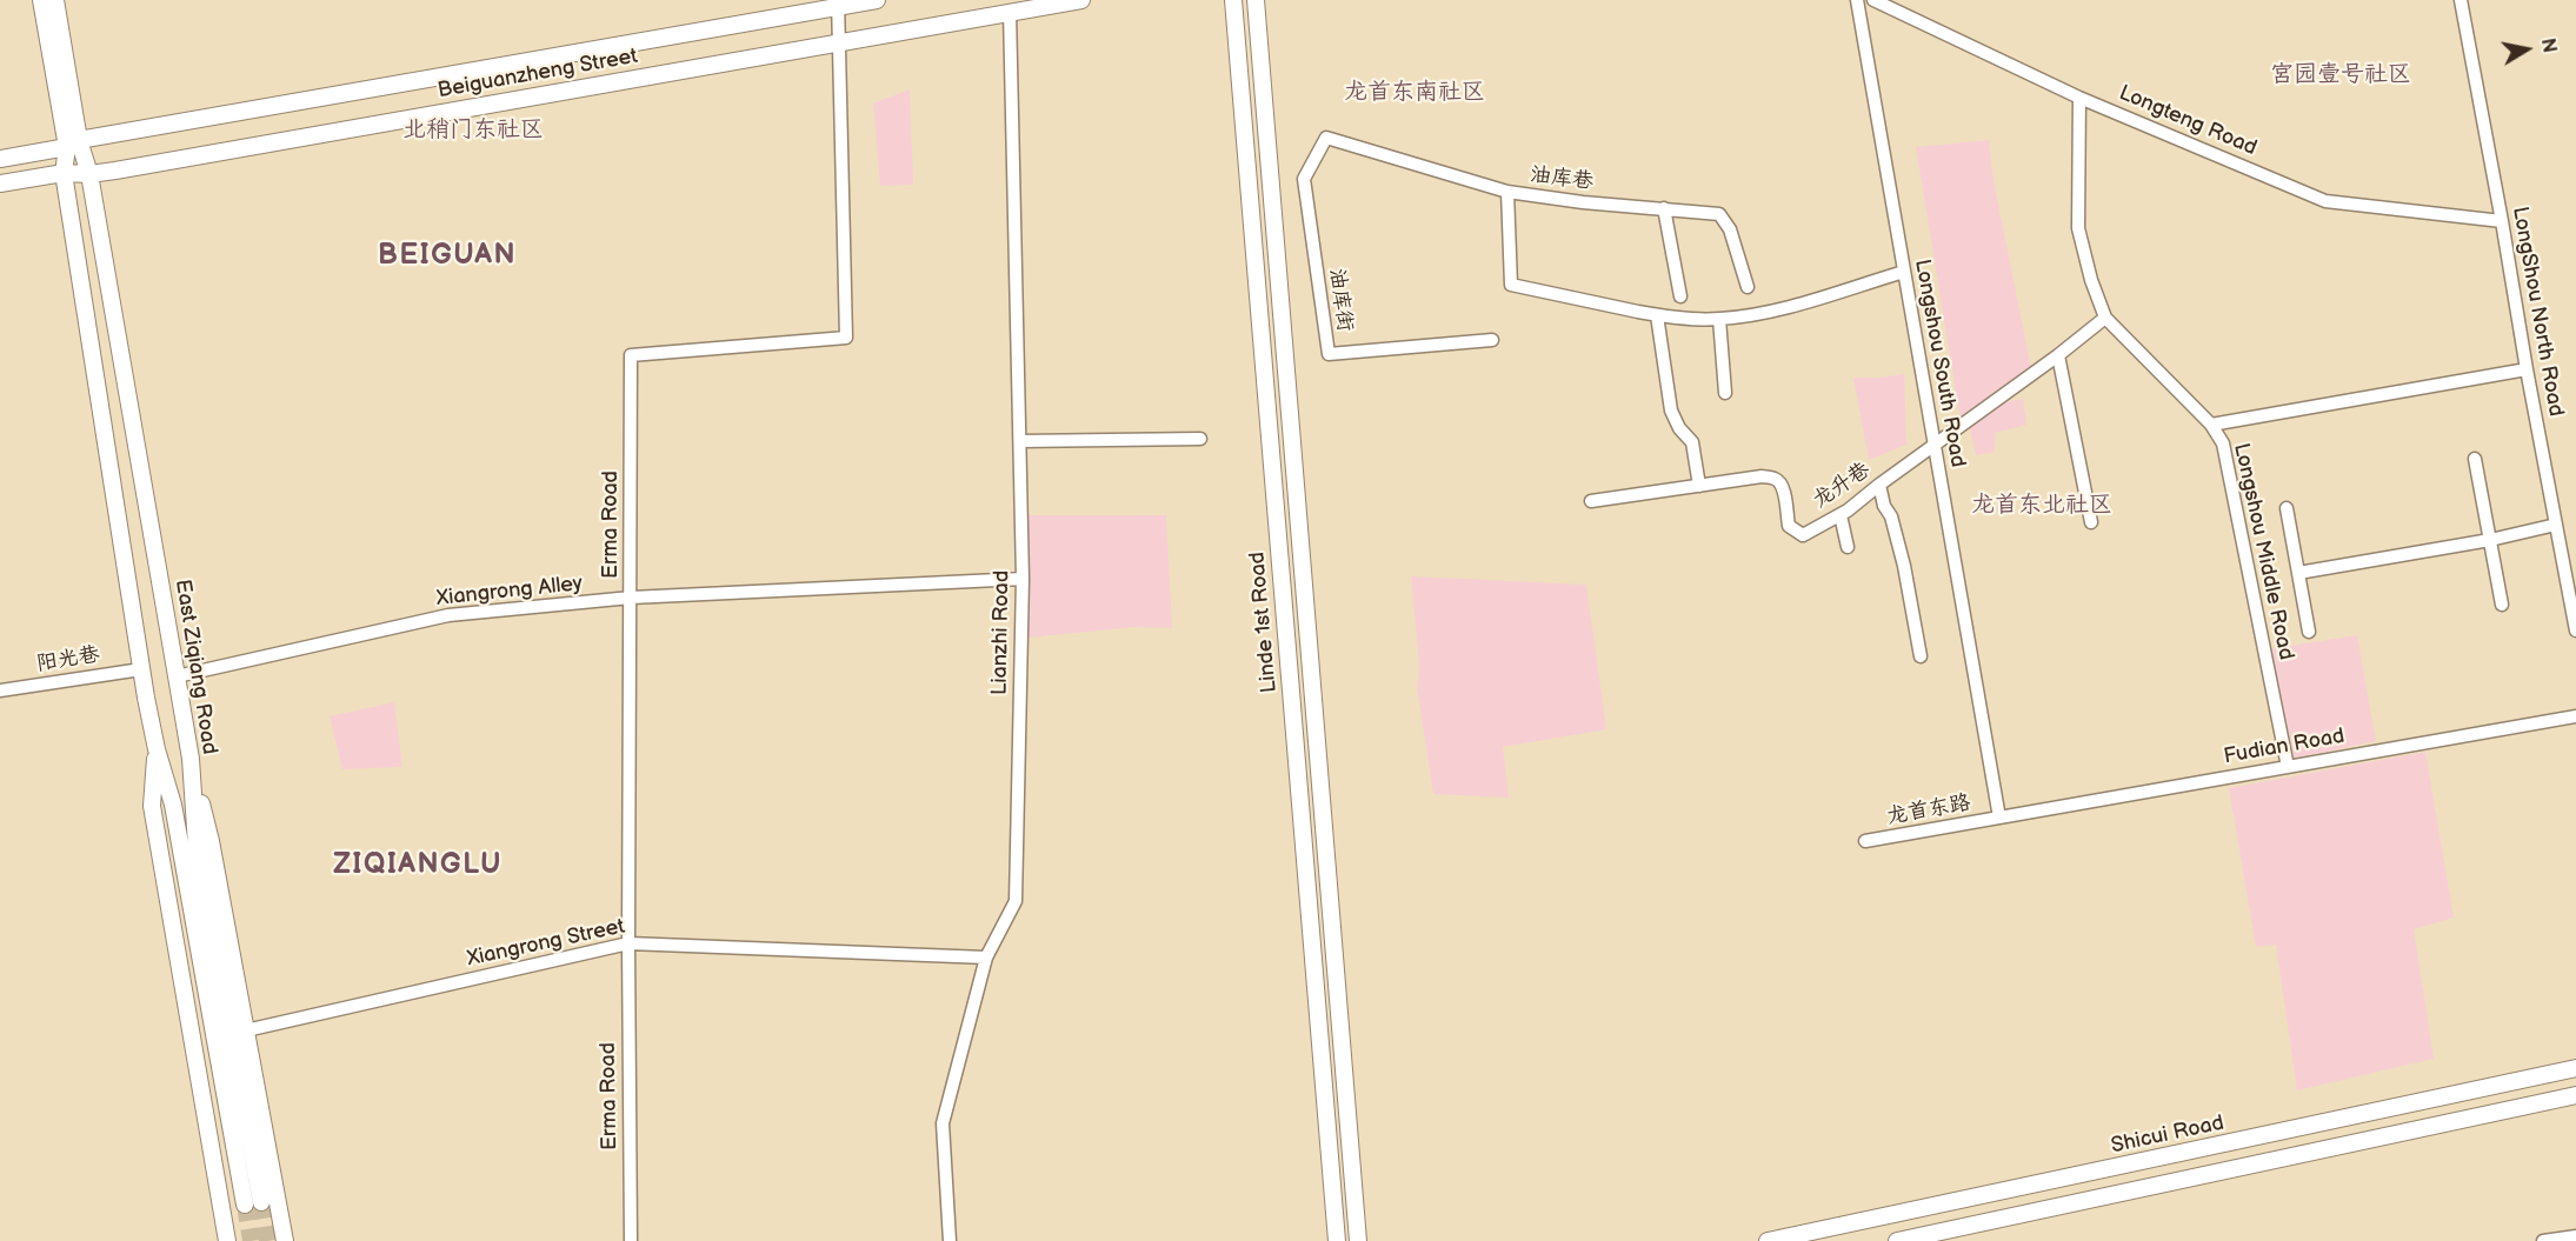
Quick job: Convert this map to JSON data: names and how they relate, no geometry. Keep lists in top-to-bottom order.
{
  "streets": {
    "main road": [
      "Beiguanzheng Street",
      "Linde 1st Road",
      "East Ziqiang Road",
      "Shicui Road"
    ],
    "street": [
      "Longteng Road",
      "油库巷",
      "油库街",
      "LongShou North Road",
      "Longshou South Road",
      "龙升巷",
      "Erma Road",
      "Longshou Middle Road",
      "Xiangrong Alley",
      "Lianzhi Road",
      "阳光巷",
      "Fudian Road",
      "龙首东路",
      "Xiangrong Street"
    ]
  },
  "crossings": [
    ["Beiguanzheng Street", "Erma Road"],
    ["Beiguanzheng Street", "Lianzhi Road"],
    ["Beiguanzheng Street", "East Ziqiang Road"],
    ["Longteng Road", "LongShou North Road"],
    ["Longteng Road", "Longshou Middle Road"],
    ["油库巷", "油库街"],
    ["Longshou South Road", "龙升巷"],
    ["Longshou South Road", "Fudian Road"],
    ["Longshou South Road", "龙首东路"],
    ["龙升巷", "Longshou Middle Road"],
    ["Erma Road", "Xiangrong Alley"],
    ["Erma Road", "Xiangrong Street"],
    ["Longshou Middle Road", "Fudian Road"],
    ["Xiangrong Alley", "Lianzhi Road"],
    ["Xiangrong Alley", "East Ziqiang Road"],
    ["Lianzhi Road", "Xiangrong Street"],
    ["阳光巷", "East Ziqiang Road"],
    ["Fudian Road", "龙首东路"]
  ],
  "districts": [
    "宫园壹号社区",
    "龙首东南社区",
    "北稍门东社区",
    "BEIGUAN",
    "龙首东北社区",
    "ZIQIANGLU"
  ],
  "north": "right"
}
